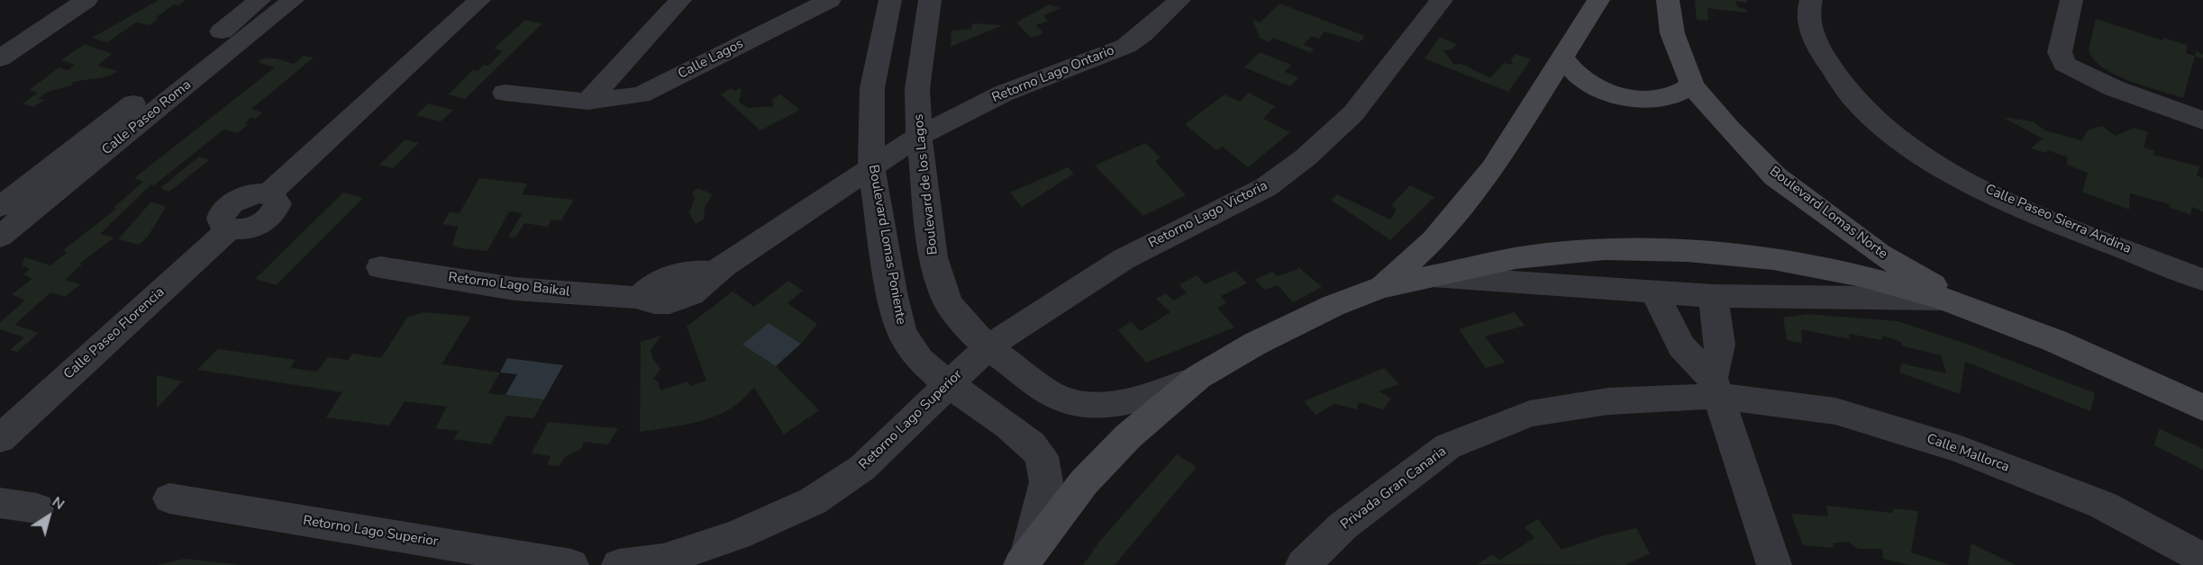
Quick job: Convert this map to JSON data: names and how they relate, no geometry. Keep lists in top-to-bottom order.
{
  "streets": {
    "street": [
      "Calle Lagos",
      "Retorno Lago Ontario",
      "Calle Paseo Roma",
      "Boulevard de los Lagos",
      "Boulevard Lomas Norte",
      "Retorno Lago Victoria",
      "Calle Paseo Sierra Andina",
      "Boulevard Lomas Poniente",
      "Retorno Lago Baikal",
      "Calle Paseo Florencia",
      "Retorno Lago Superior",
      "Calle Mallorca",
      "Privada Gran Canaria"
    ]
  },
  "crossings": [
    ["Retorno Lago Ontario", "Boulevard de los Lagos"],
    ["Boulevard de los Lagos", "Retorno Lago Victoria"],
    ["Boulevard de los Lagos", "Retorno Lago Superior"],
    ["Retorno Lago Victoria", "Retorno Lago Superior"],
    ["Boulevard Lomas Poniente", "Retorno Lago Baikal"],
    ["Boulevard Lomas Poniente", "Retorno Lago Superior"],
    ["Calle Mallorca", "Privada Gran Canaria"]
  ],
  "north": "top right"
}
